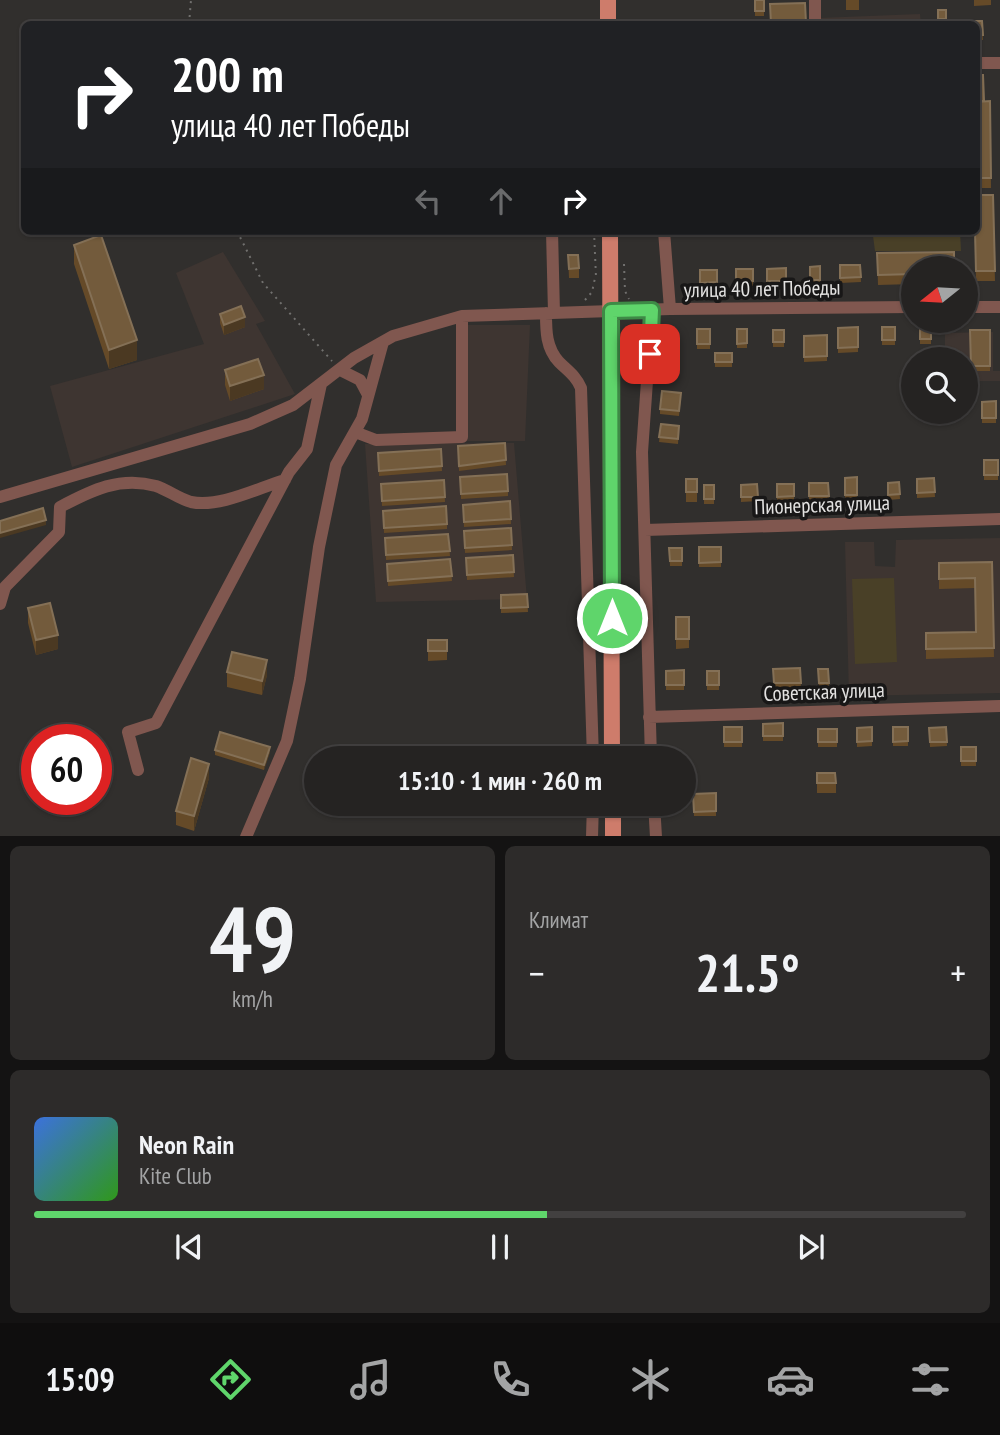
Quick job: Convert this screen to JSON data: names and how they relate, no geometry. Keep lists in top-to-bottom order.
{
  "streets": {
    "street": ["улица 40 лет Победы", "Пионерская улица", "Советская улица"]
  },
  "north": "left",
  "page": {
    "turn": ["200 m", "улица 40 лет Победы"],
    "limit": "60",
    "trip": "15:10 · 1 мин · 260 m",
    "tile": [
      ["49", "km/h"],
      "Климат"
    ],
    "heat": ["−", "21.5°", "+"],
    "song": ["Neon Rain", "Kite Club"],
    "tabs": "15:09"
  }
}
